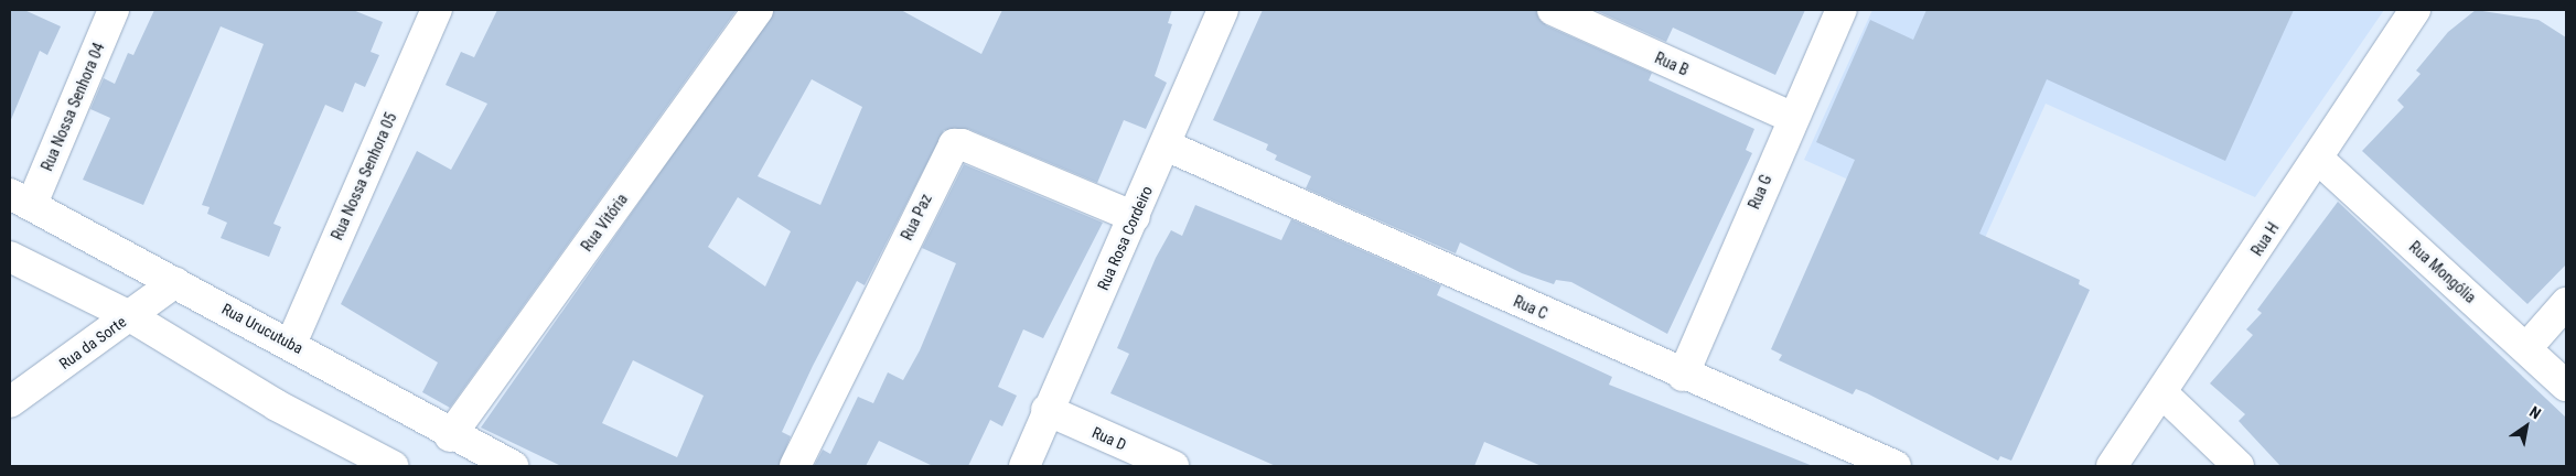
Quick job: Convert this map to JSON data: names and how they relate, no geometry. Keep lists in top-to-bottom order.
{
  "streets": {
    "street": [
      "Rua B",
      "Rua Nossa Senhora 04",
      "Rua Nossa Senhora 05",
      "Rua G",
      "Rua Paz",
      "Rua Vitória",
      "Rua Rosa Cordeiro",
      "Rua H",
      "Rua Mongólia",
      "Rua C",
      "Rua Urucutuba",
      "Rua da Sorte",
      "Rua D"
    ]
  },
  "crossings": [
    ["Rua B", "Rua G"],
    ["Rua Nossa Senhora 04", "Rua Urucutuba"],
    ["Rua Nossa Senhora 05", "Rua Urucutuba"],
    ["Rua G", "Rua C"],
    ["Rua Paz", "Rua Rosa Cordeiro"],
    ["Rua Vitória", "Rua Urucutuba"],
    ["Rua Rosa Cordeiro", "Rua C"],
    ["Rua Rosa Cordeiro", "Rua D"],
    ["Rua H", "Rua Mongólia"],
    ["Rua Urucutuba", "Rua da Sorte"]
  ],
  "north": "top right"
}
